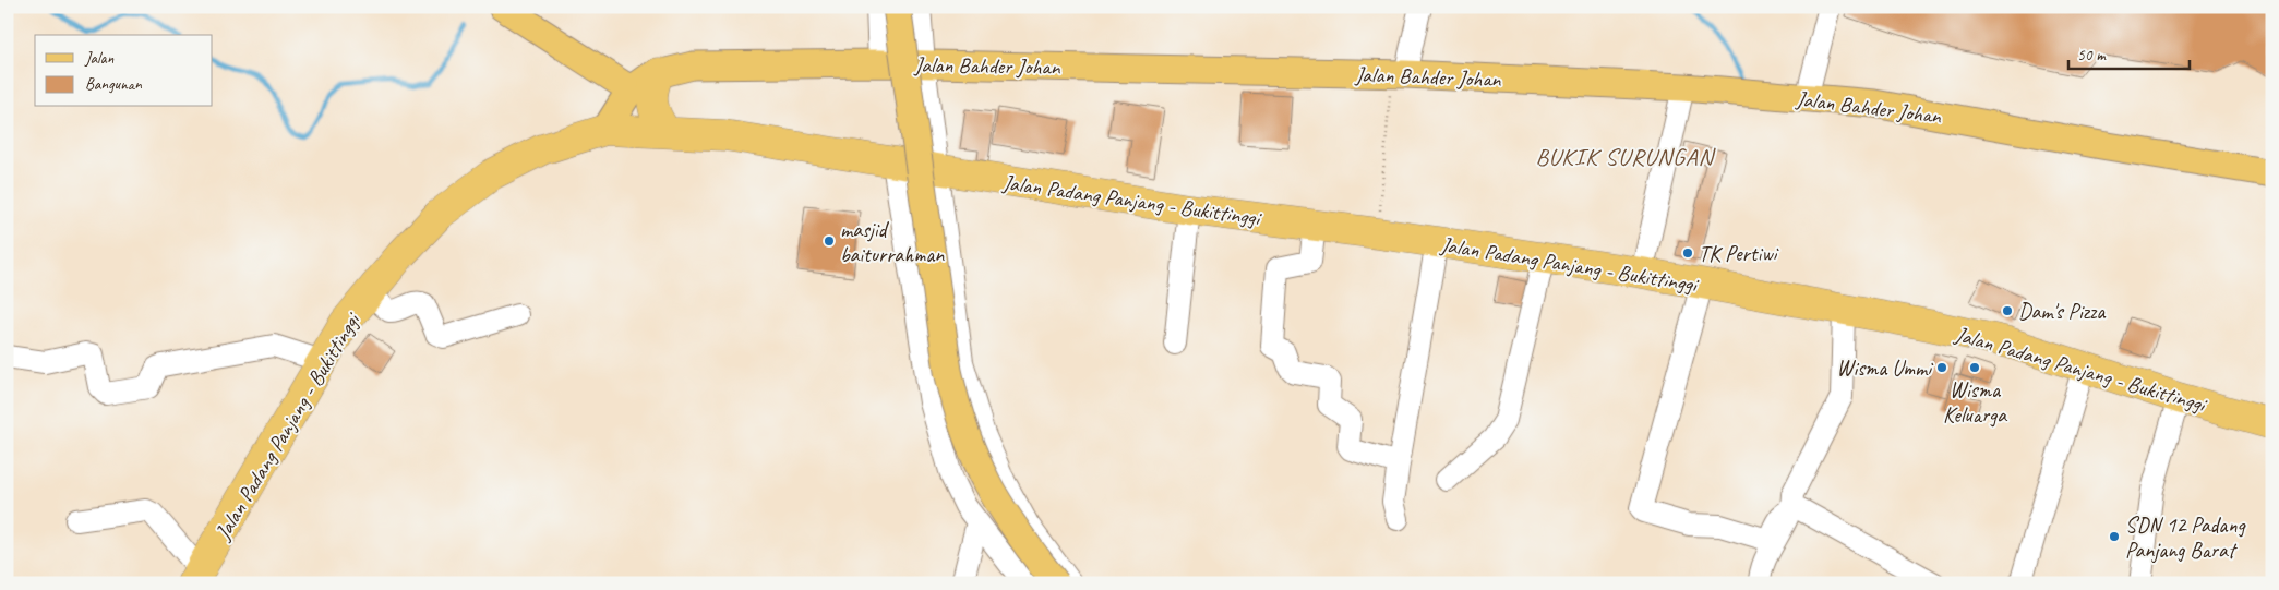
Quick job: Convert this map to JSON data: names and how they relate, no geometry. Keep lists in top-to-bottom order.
{
  "streets": {
    "highway": ["Jalan Padang Panjang - Bukittinggi"],
    "main road": ["Jalan Bahder Johan"]
  },
  "crossings": [
    ["Jalan Bahder Johan", "Jalan Padang Panjang - Bukittinggi"]
  ],
  "districts": ["BUKIK SURUNGAN"],
  "places": [
    "masjid baiturrahman",
    "TK Pertiwi",
    "Dam's Pizza",
    "Wisma Ummi",
    "Wisma Keluarga",
    "SDN 12 Padang Panjang Barat"
  ],
  "legend": ["Jalan", "Bangunan"],
  "scale_bar": "50 m"
}
